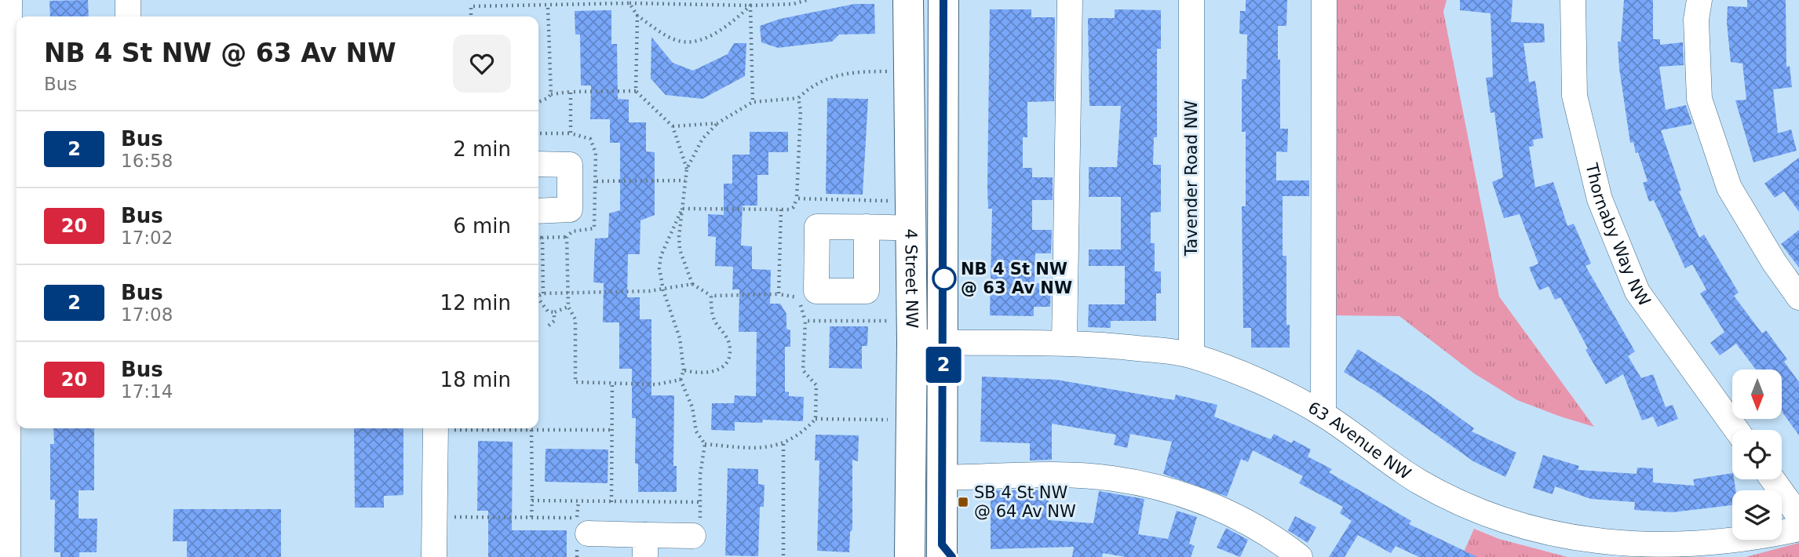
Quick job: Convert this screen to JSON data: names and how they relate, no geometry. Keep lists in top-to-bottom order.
{
  "streets": {
    "main road": ["4 Street NW"],
    "street": ["Tavender Road NW", "Thornaby Way NW", "63 Avenue NW"]
  },
  "crossings": [
    ["Tavender Road NW", "63 Avenue NW"],
    ["4 Street NW", "63 Avenue NW"]
  ],
  "places": {
    "other": ["NB 4 St NW @ 63 Av NW"],
    "transit": ["SB 4 St NW @ 64 Av NW"]
  },
  "lines": ["bus line 2"],
  "north": "bottom",
  "page": {
    "on_map": "2",
    "heading": ["NB 4 St NW @ 63 Av NW", "Bus"],
    "list": [
      {
        "mark": "2",
        "name": "Bus",
        "note": "16:58",
        "value": "2 min"
      },
      {
        "mark": "20",
        "name": "Bus",
        "note": "17:02",
        "value": "6 min"
      },
      {
        "mark": "2",
        "name": "Bus",
        "note": "17:08",
        "value": "12 min"
      },
      {
        "mark": "20",
        "name": "Bus",
        "note": "17:14",
        "value": "18 min"
      }
    ]
  }
}
